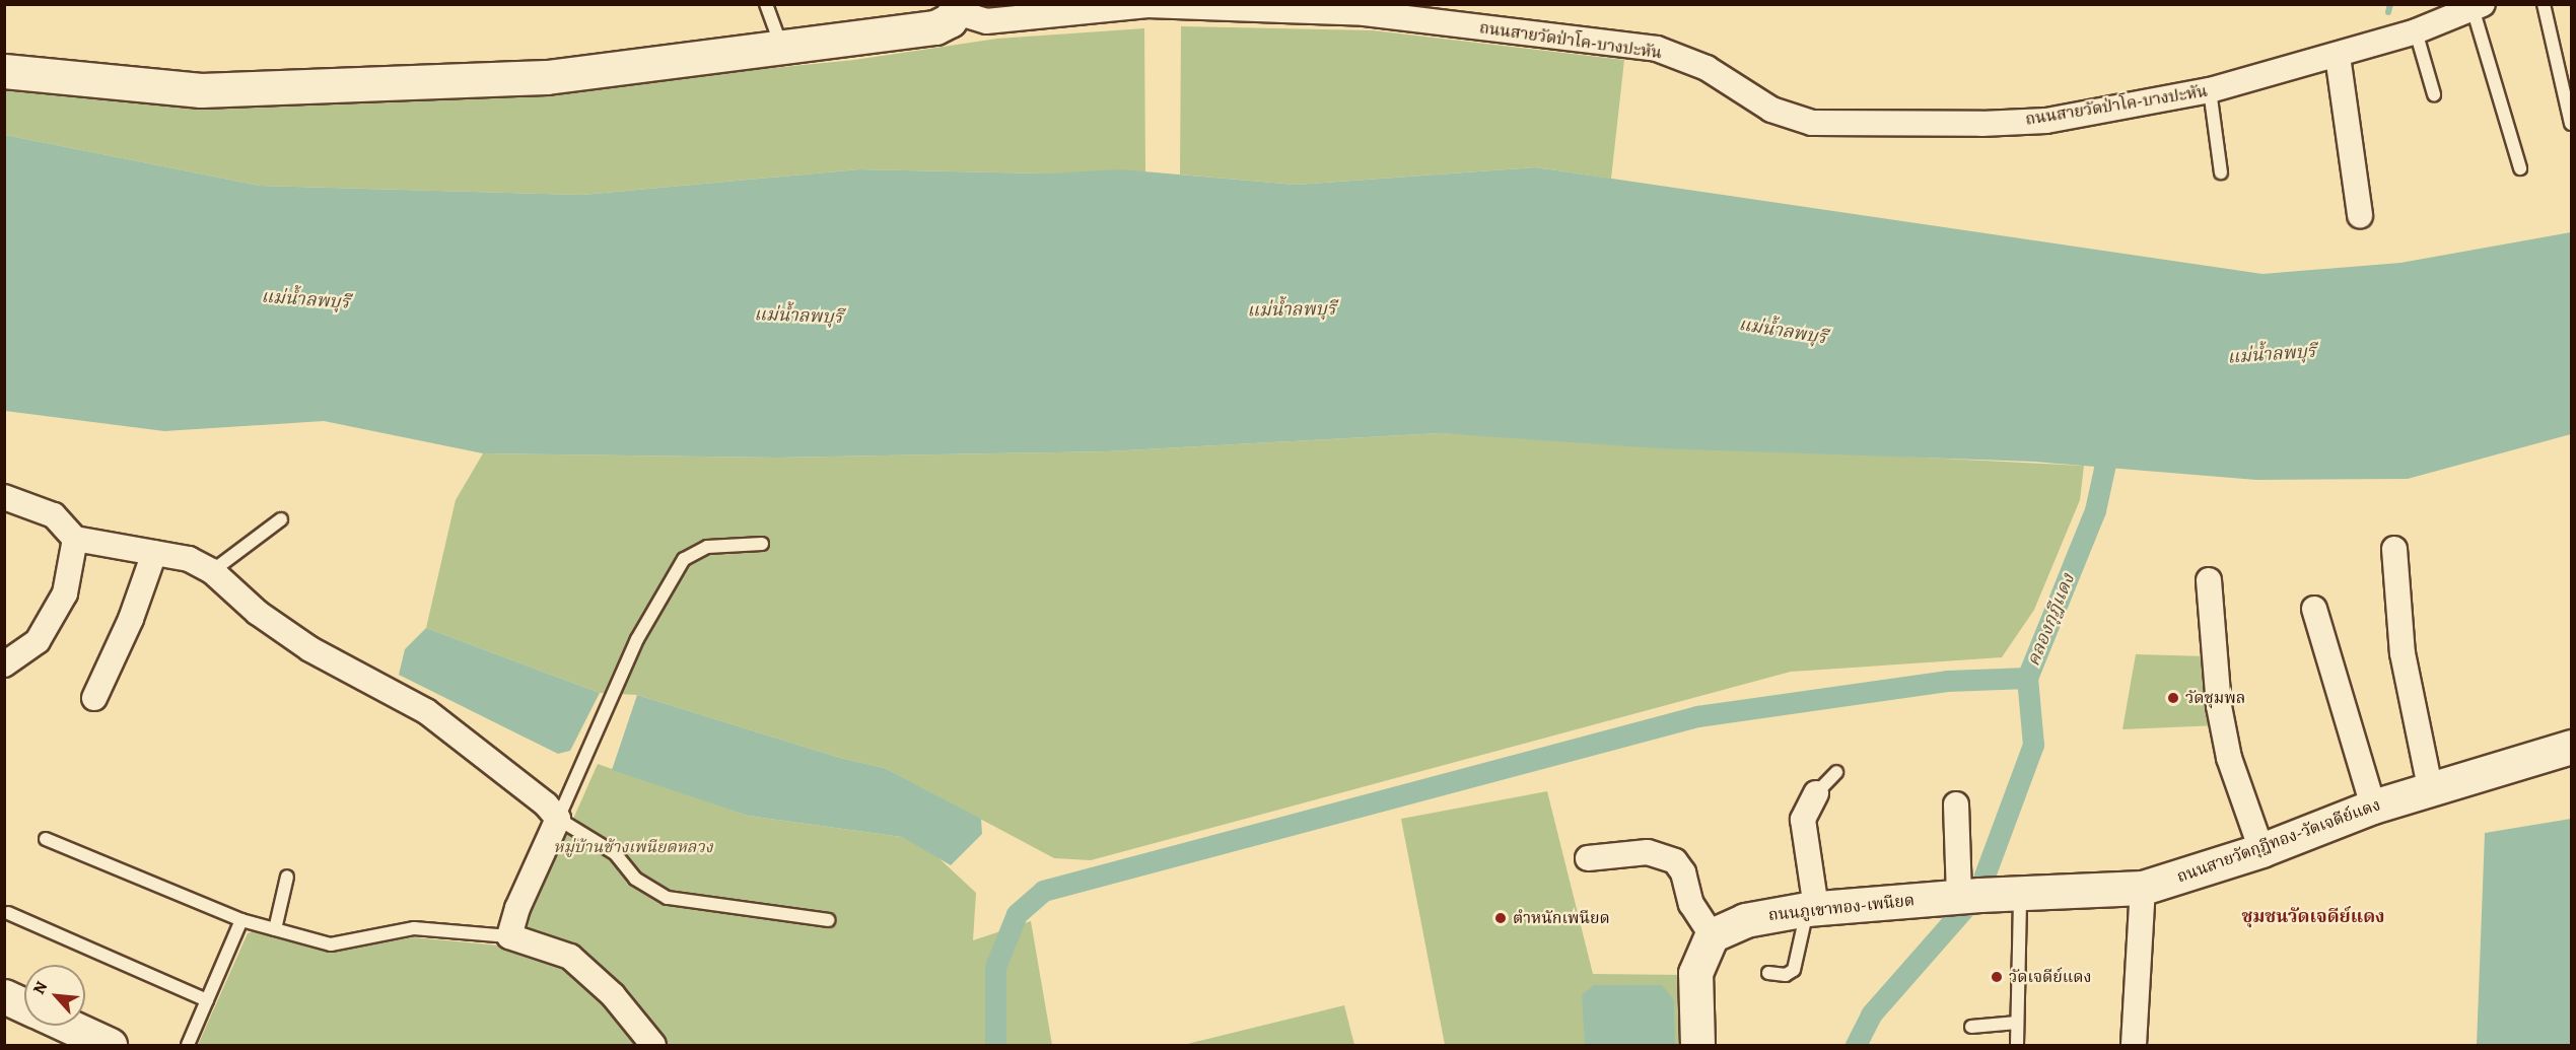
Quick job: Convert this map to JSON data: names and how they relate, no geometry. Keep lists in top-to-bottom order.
{
  "streets": {
    "street": ["ถนนสายวัดป่าโค-บางปะหัน", "ถนนสายวัดกุฎีทอง-วัดเจดีย์แดง", "ถนนภูเขาทอง-เพนียด"]
  },
  "crossings": [
    ["ถนนสายวัดกุฎีทอง-วัดเจดีย์แดง", "ถนนภูเขาทอง-เพนียด"]
  ],
  "districts": ["ชุมชนวัดเจดีย์แดง"],
  "water": ["แม่น้ำลพบุรี", "คลองกุฎีแดง"],
  "parks": ["หมู่บ้านช้างเพนียดหลวง"],
  "places": ["วัดชุมพล", "ตำหนักเพนียด", "วัดเจดีย์แดง"],
  "north": "top left"
}
